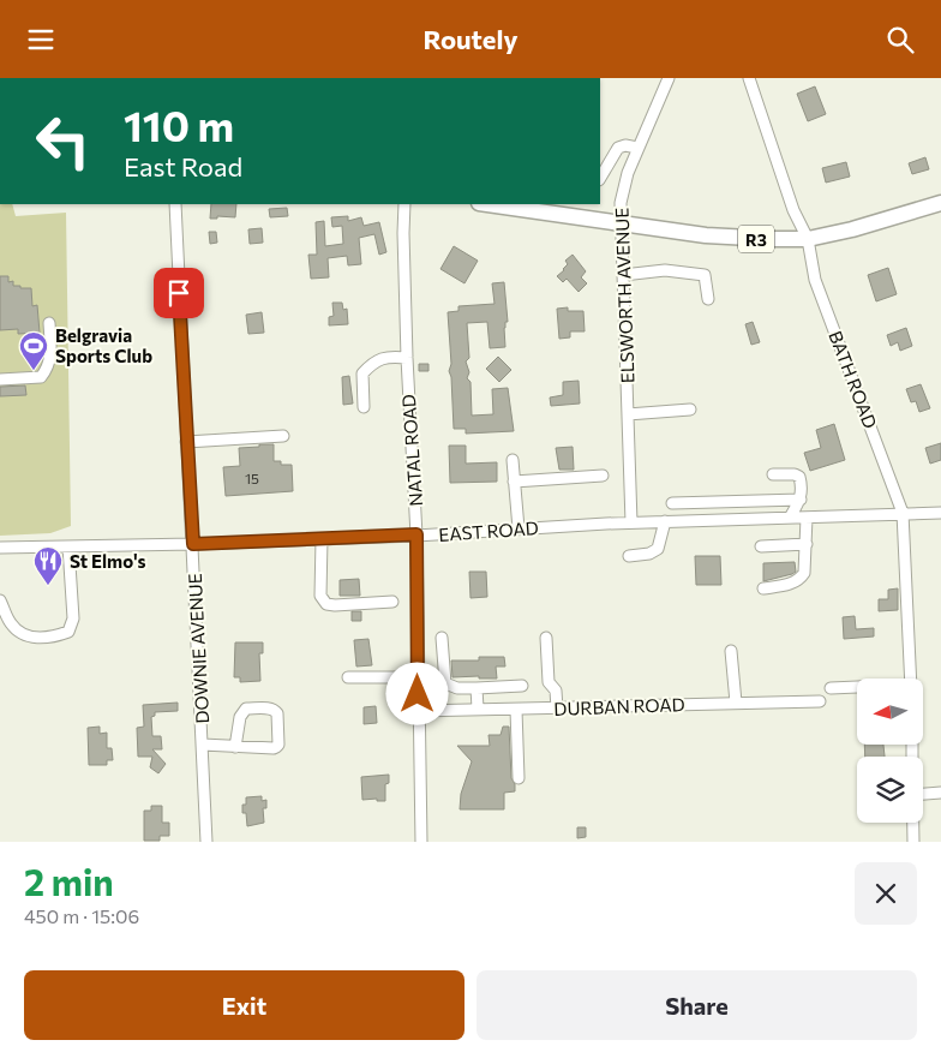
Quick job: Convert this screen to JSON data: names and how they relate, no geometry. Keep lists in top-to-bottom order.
{
  "streets": {
    "highway": ["R3"],
    "street": [
      "ELSWORTH AVENUE",
      "BATH ROAD",
      "NATAL ROAD",
      "EAST ROAD",
      "DOWNIE AVENUE",
      "DURBAN ROAD"
    ]
  },
  "crossings": [
    ["R3", "ELSWORTH AVENUE"],
    ["R3", "BATH ROAD"],
    ["ELSWORTH AVENUE", "EAST ROAD"],
    ["BATH ROAD", "EAST ROAD"],
    ["NATAL ROAD", "EAST ROAD"],
    ["NATAL ROAD", "DURBAN ROAD"],
    ["EAST ROAD", "DOWNIE AVENUE"]
  ],
  "places": {
    "sports": ["Belgravia Sports Club"],
    "restaurant": ["St Elmo's"]
  },
  "house_numbers": ["15"],
  "north": "left",
  "page": {
    "header": "Routely",
    "turn": ["110 m", "East Road"],
    "heading": ["2 min", "450 m · 15:06"],
    "buttons": ["Exit", "Share"]
  }
}
